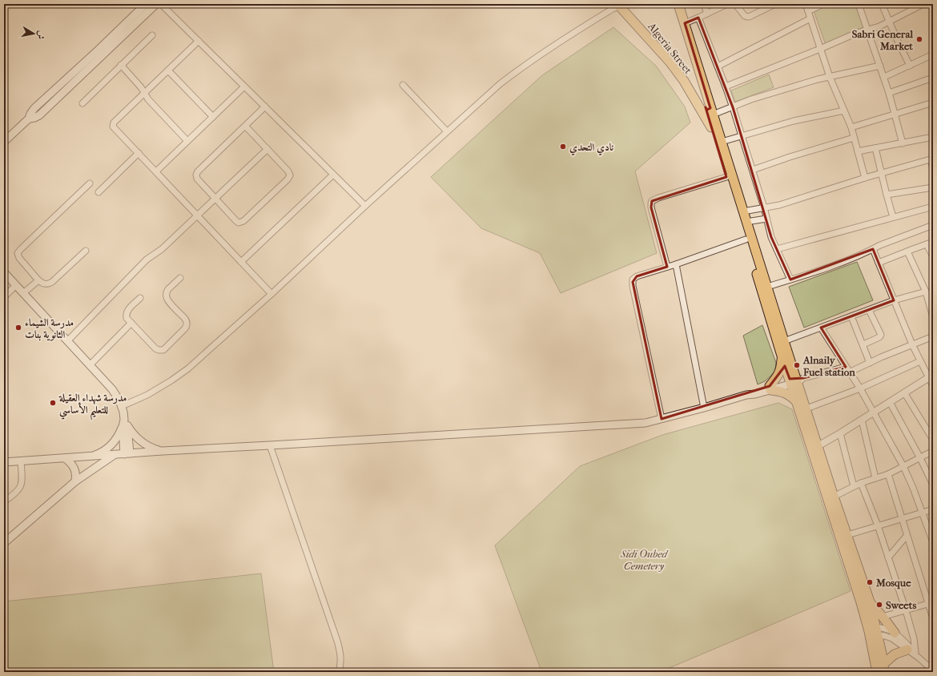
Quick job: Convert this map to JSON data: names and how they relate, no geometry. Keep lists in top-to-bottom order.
{
  "streets": {
    "main road": ["Algeria Street"]
  },
  "parks": ["Sidi Oubed Cemetery"],
  "places": [
    "Sabri General Market",
    "نادي التحدي",
    "مدرسة الشيماء الثانوية بنات",
    "Alnaily Fuel station",
    "مدرسة شهداء العقيلة للتعليم الأساسي",
    "Mosque",
    "Sweets"
  ],
  "north": "right"
}
